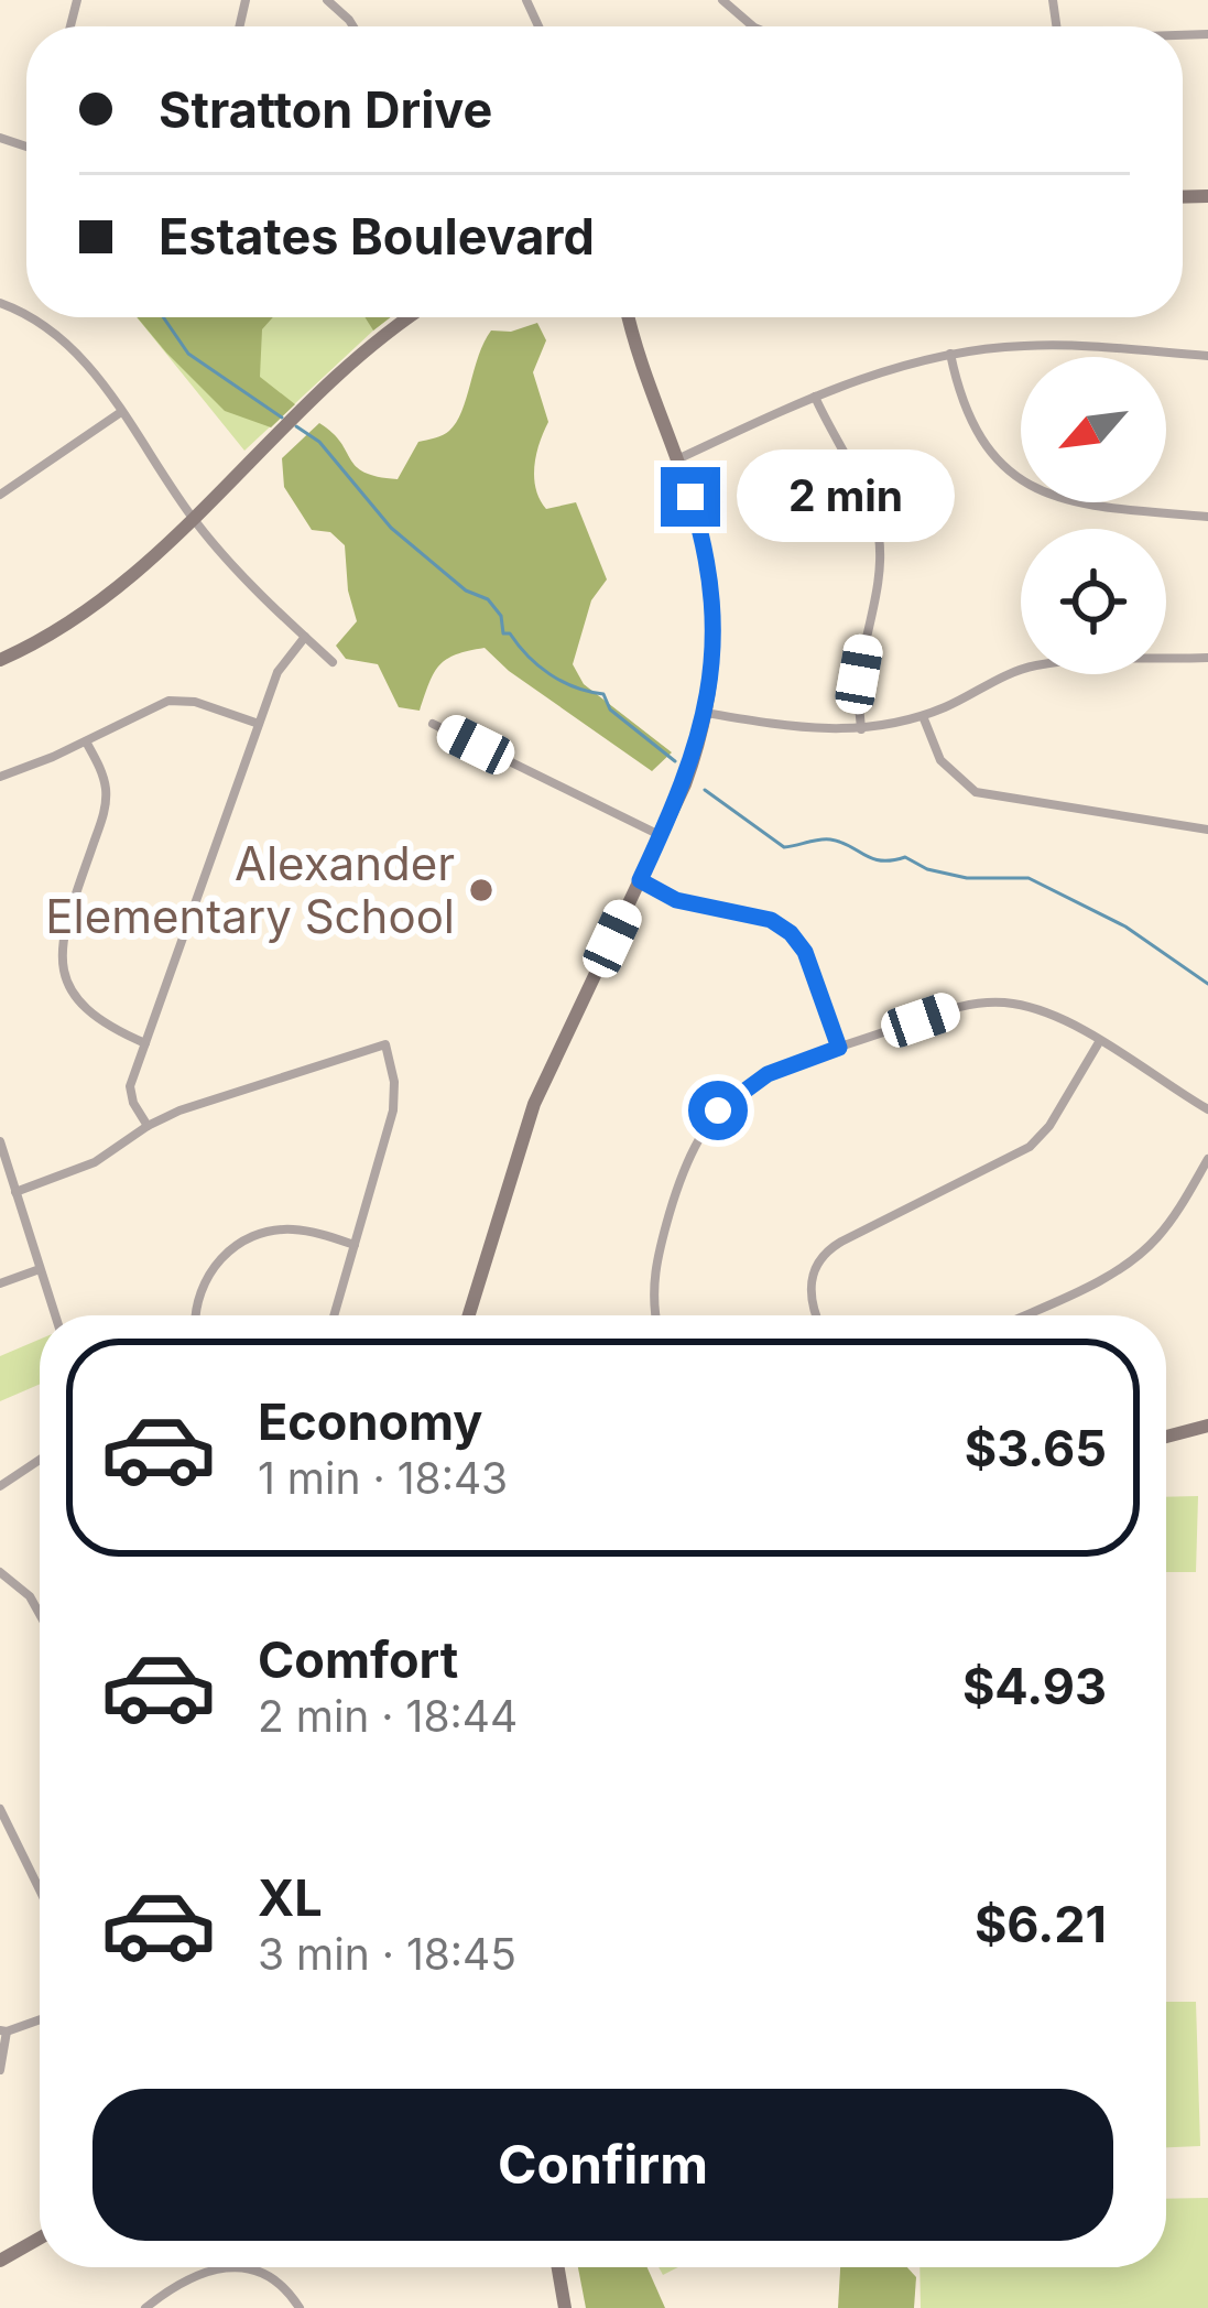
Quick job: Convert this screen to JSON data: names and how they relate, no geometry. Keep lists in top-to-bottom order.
{
  "places": ["Alexander Elementary School"],
  "north": "bottom left",
  "page": {
    "banner": ["Stratton Drive", "Estates Boulevard"],
    "bubble": "2 min",
    "list": [
      {
        "name": "Economy",
        "note": "1 min · 18:43",
        "value": "$3.65"
      },
      {
        "name": "Comfort",
        "note": "2 min · 18:44",
        "value": "$4.93"
      },
      {
        "name": "XL",
        "note": "3 min · 18:45",
        "value": "$6.21"
      }
    ],
    "buttons": "Confirm"
  }
}
